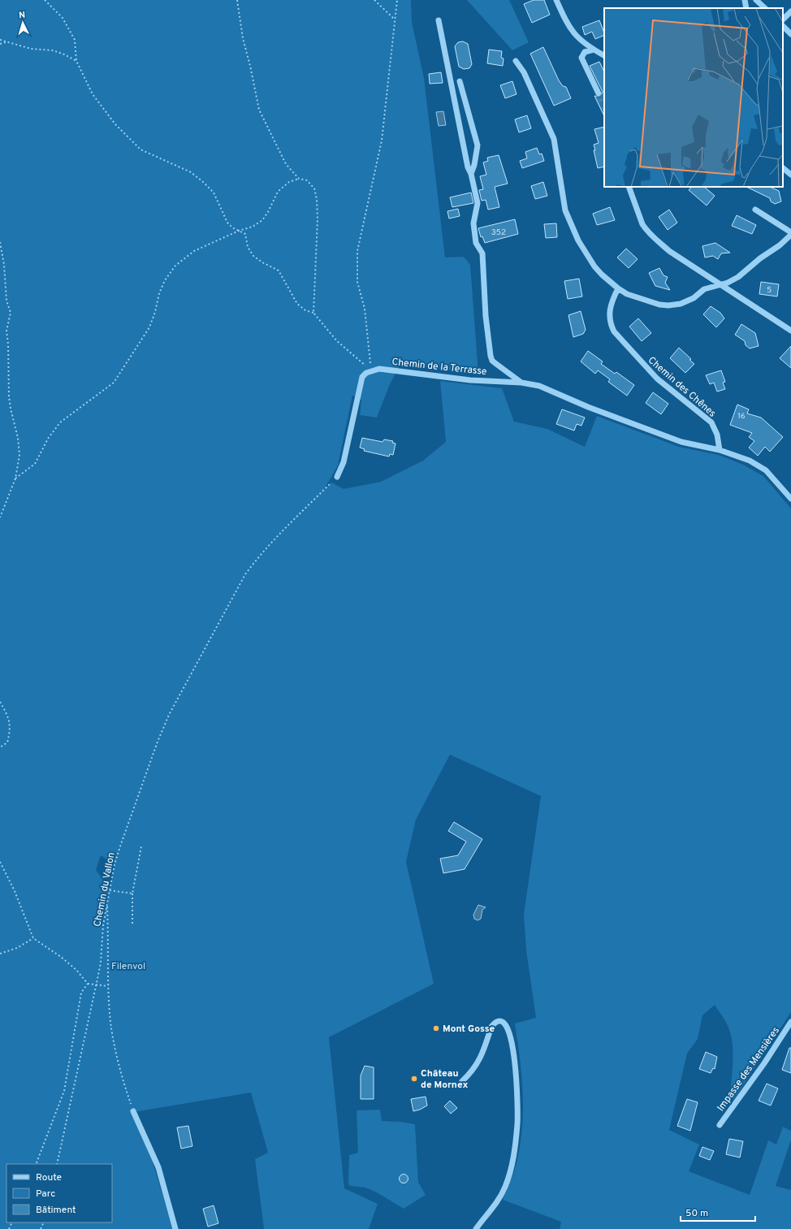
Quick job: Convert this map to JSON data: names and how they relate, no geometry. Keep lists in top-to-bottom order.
{
  "streets": {
    "street": ["Chemin de la Terrasse", "Chemin des Chênes", "Impasse des Mensières"],
    "path": ["Chemin du Vallon"]
  },
  "crossings": [
    ["Chemin de la Terrasse", "Chemin des Chênes"]
  ],
  "parks": ["Filenvol"],
  "places": ["Mont Gosse", "Château de Mornex"],
  "house_numbers": ["352", "5", "16"],
  "legend": ["Route", "Parc", "Bâtiment"],
  "scale_bar": "50 m",
  "north": "top"
}
